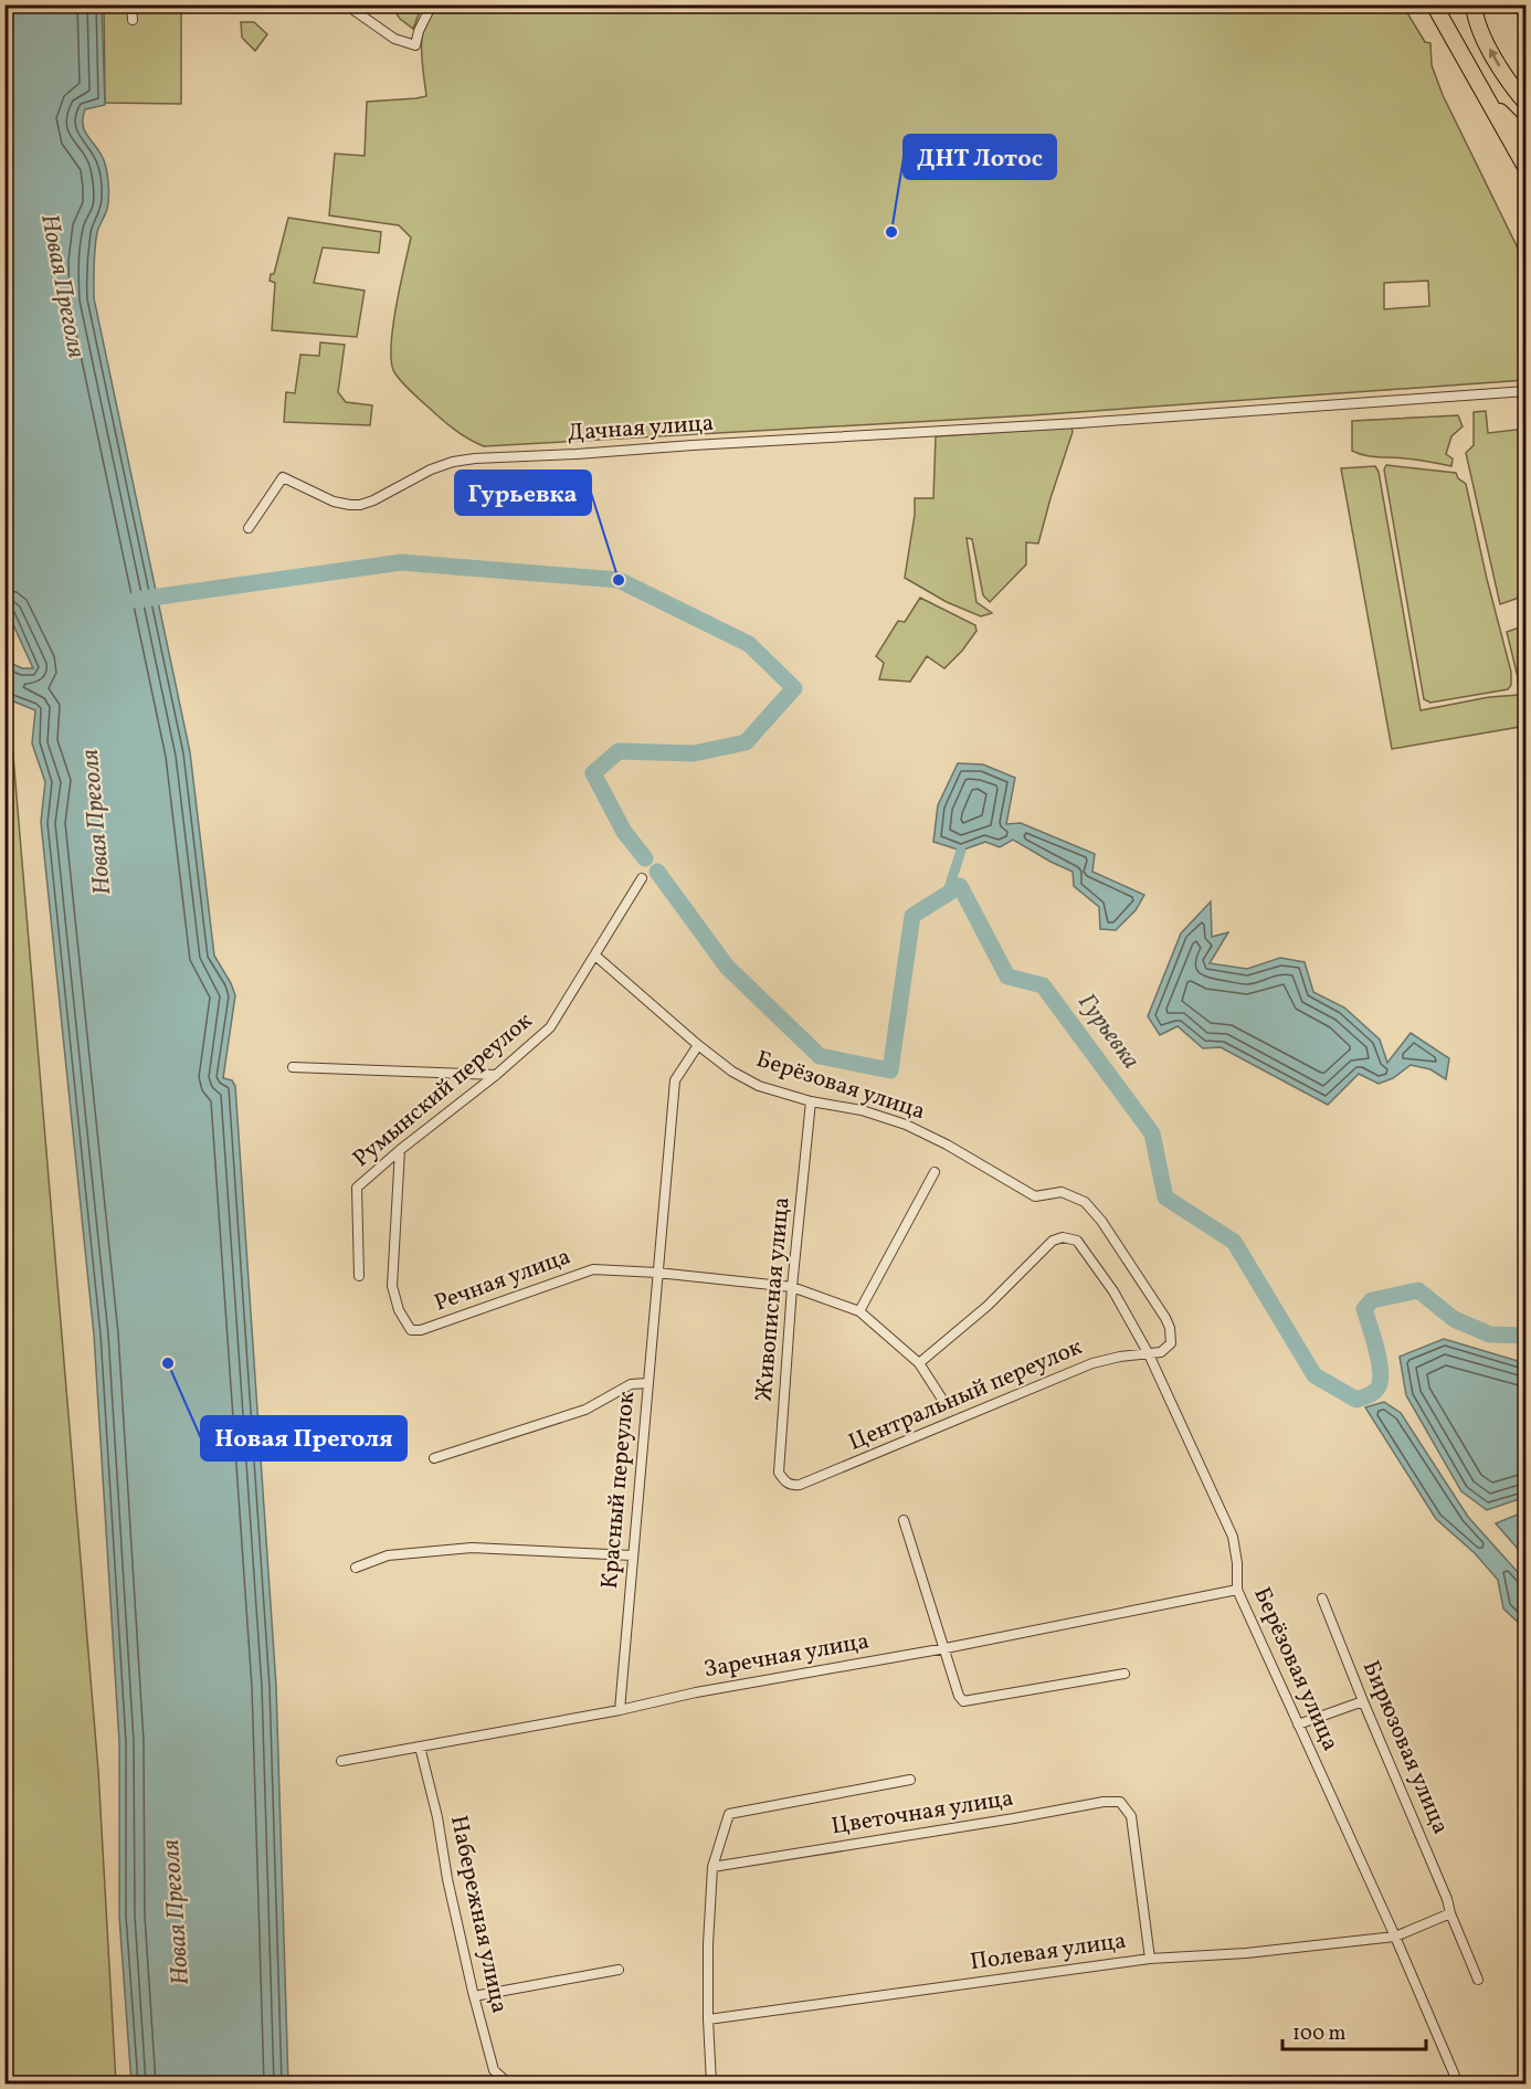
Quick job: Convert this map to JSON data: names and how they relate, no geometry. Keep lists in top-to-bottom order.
{
  "streets": {
    "street": [
      "Дачная улица",
      "Берёзовая улица",
      "Румынский переулок",
      "Речная улица",
      "Живописная улица",
      "Центральный переулок",
      "Красный переулок",
      "Заречная улица",
      "Бирюзовая улица",
      "Цветочная улица",
      "Набережная улица",
      "Полевая улица"
    ]
  },
  "crossings": [
    ["Берёзовая улица", "Румынский переулок"],
    ["Берёзовая улица", "Живописная улица"],
    ["Берёзовая улица", "Центральный переулок"],
    ["Берёзовая улица", "Красный переулок"],
    ["Берёзовая улица", "Заречная улица"],
    ["Берёзовая улица", "Полевая улица"],
    ["Румынский переулок", "Речная улица"],
    ["Речная улица", "Живописная улица"],
    ["Речная улица", "Центральный переулок"],
    ["Речная улица", "Красный переулок"],
    ["Живописная улица", "Центральный переулок"],
    ["Красный переулок", "Заречная улица"],
    ["Заречная улица", "Набережная улица"],
    ["Цветочная улица", "Полевая улица"]
  ],
  "water": ["Новая Преголя", "Гурьевка"],
  "places": ["ДНТ Лотос", "Гурьевка", "Новая Преголя"],
  "scale_bar": "100 m"
}
